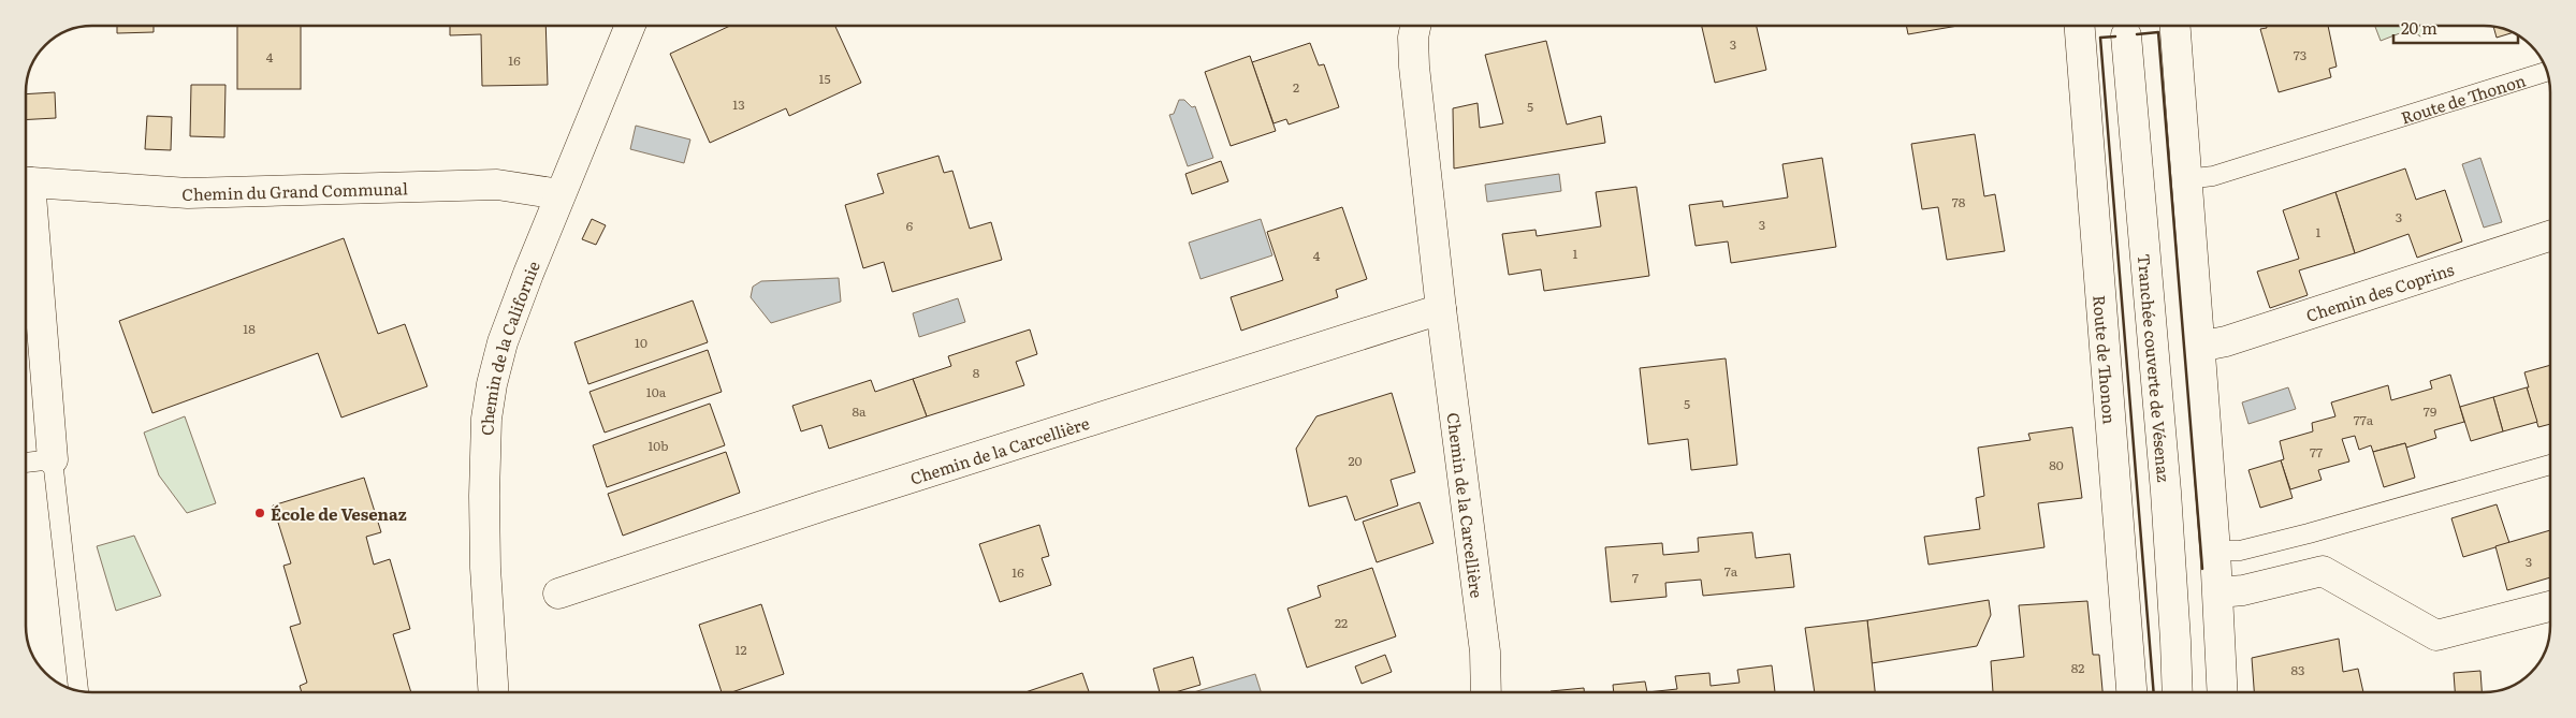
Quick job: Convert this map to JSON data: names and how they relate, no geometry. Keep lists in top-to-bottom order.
{
  "streets": {
    "street": [
      "Route de Thonon",
      "Chemin du Grand Communal",
      "Chemin des Coprins",
      "Chemin de la Californie",
      "Tranchée couverte de Vésenaz",
      "Chemin de la Carcellière"
    ]
  },
  "crossings": [
    ["Chemin du Grand Communal", "Chemin de la Californie"]
  ],
  "places": ["École de Vesenaz"],
  "house_numbers": [
    "3",
    "73",
    "4",
    "16",
    "15",
    "2",
    "13",
    "5",
    "78",
    "3",
    "3",
    "6",
    "1",
    "1",
    "4",
    "18",
    "10",
    "8",
    "10a",
    "5",
    "8a",
    "79",
    "77a",
    "10b",
    "77",
    "20",
    "80",
    "3",
    "7a",
    "16",
    "7",
    "22",
    "12",
    "82",
    "83"
  ],
  "scale_bar": "20 m"
}
